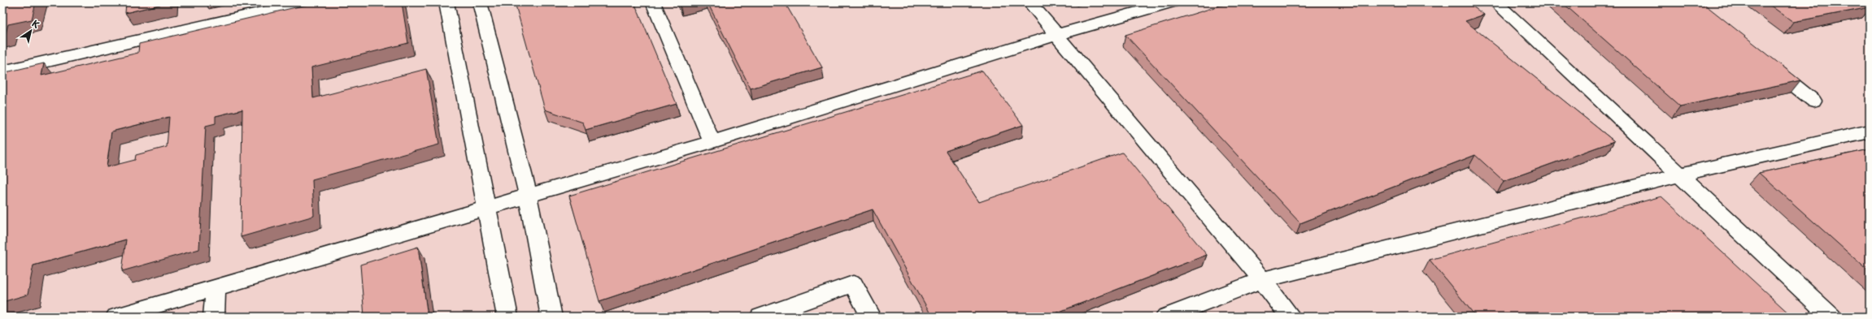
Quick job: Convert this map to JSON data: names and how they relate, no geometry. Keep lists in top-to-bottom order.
{
  "north": "top right"
}
